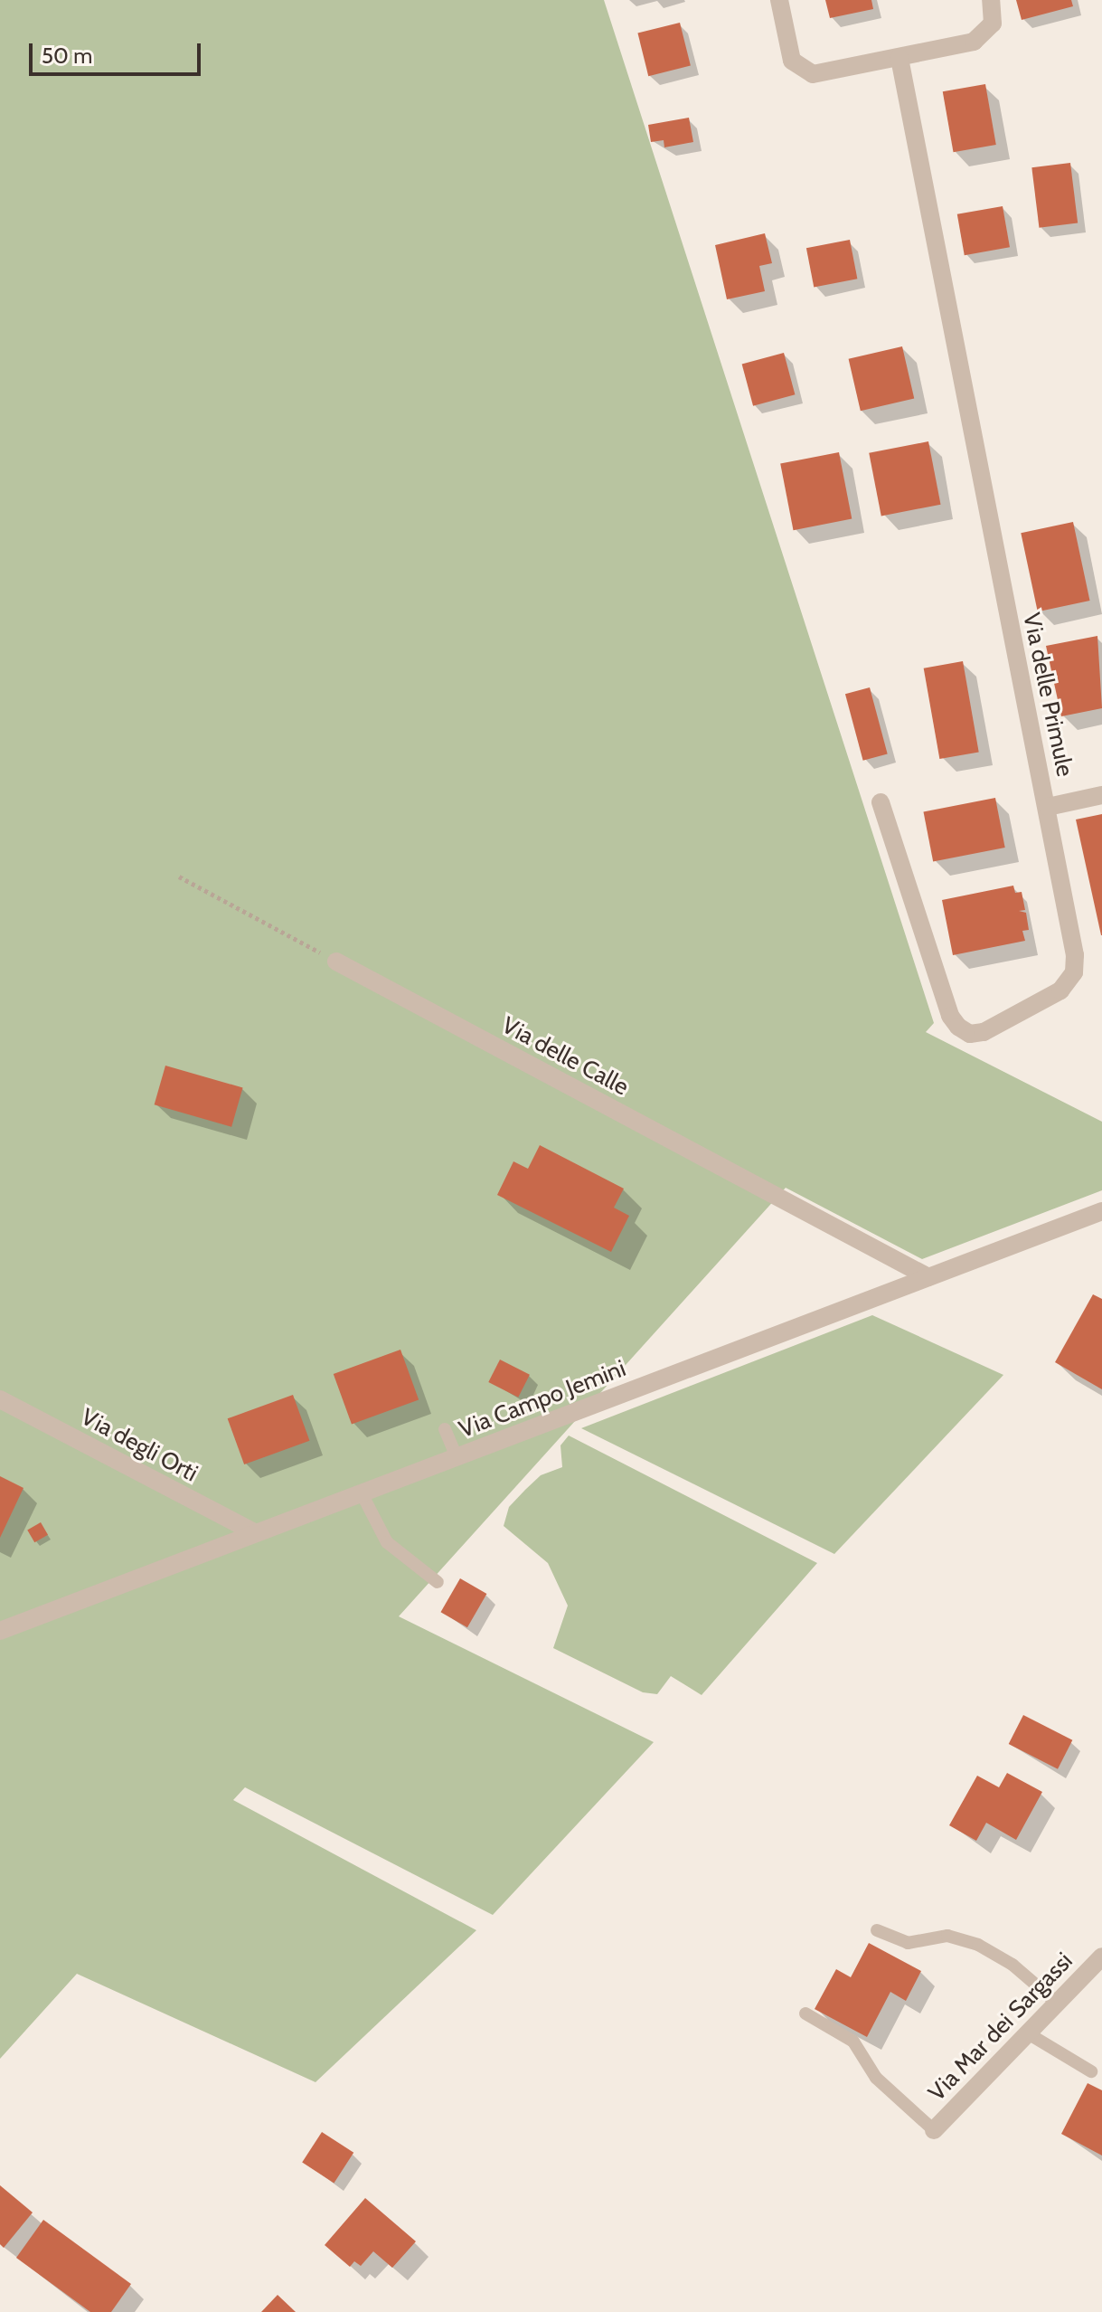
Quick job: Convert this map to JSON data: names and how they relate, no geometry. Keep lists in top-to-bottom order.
{
  "streets": {
    "street": [
      "Via delle Primule",
      "Via delle Calle",
      "Via Campo Jemini",
      "Via degli Orti",
      "Via Mar dei Sargassi"
    ]
  },
  "crossings": [
    ["Via delle Calle", "Via Campo Jemini"],
    ["Via Campo Jemini", "Via degli Orti"]
  ],
  "scale_bar": "50 m"
}
